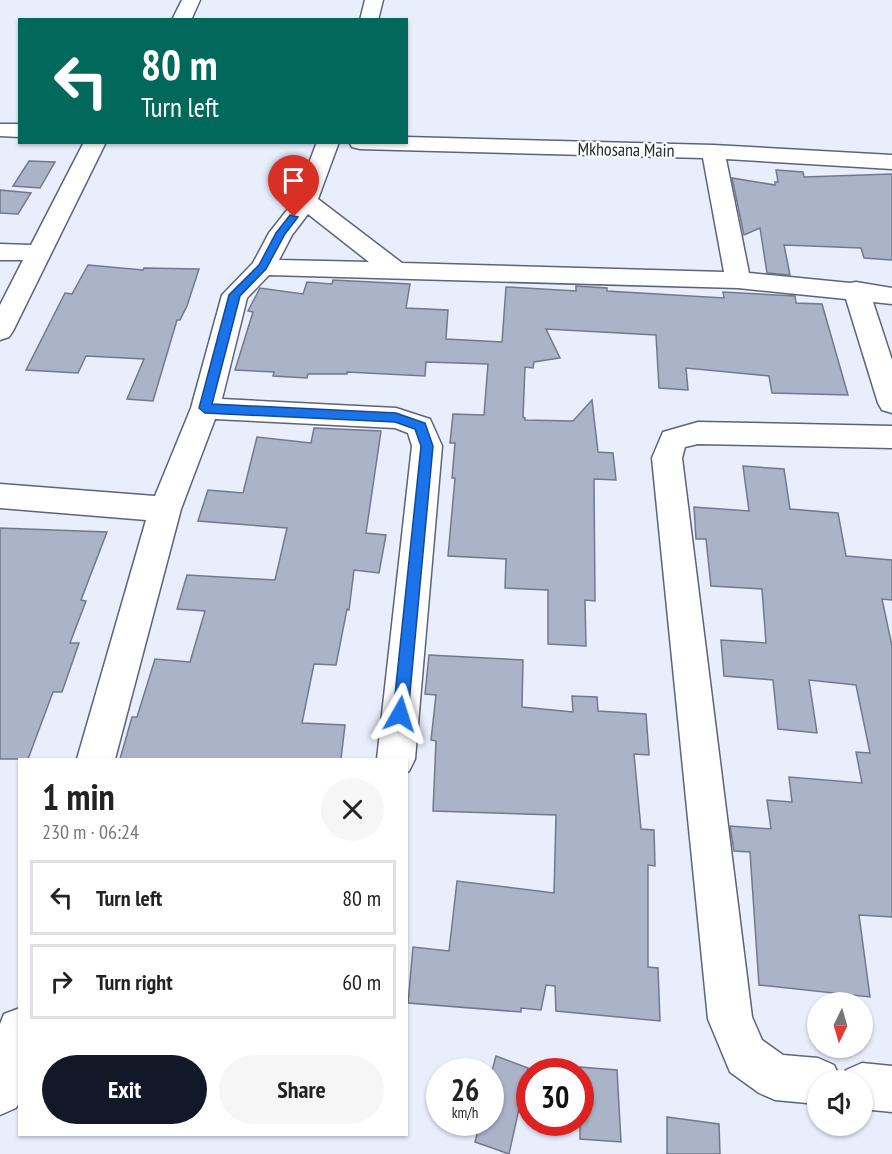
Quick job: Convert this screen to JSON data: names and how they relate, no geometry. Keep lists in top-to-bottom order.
{
  "streets": {
    "street": ["Mkhosana Main"]
  },
  "north": "bottom",
  "page": {
    "turn": ["80 m", "Turn left"],
    "heading": ["1 min", "230 m · 06:24"],
    "list": [
      {
        "name": "Turn left",
        "value": "80 m"
      },
      {
        "name": "Turn right",
        "value": "60 m"
      }
    ],
    "buttons": ["Exit", "Share"],
    "speed": "26 km/h",
    "limit": "30"
  }
}
